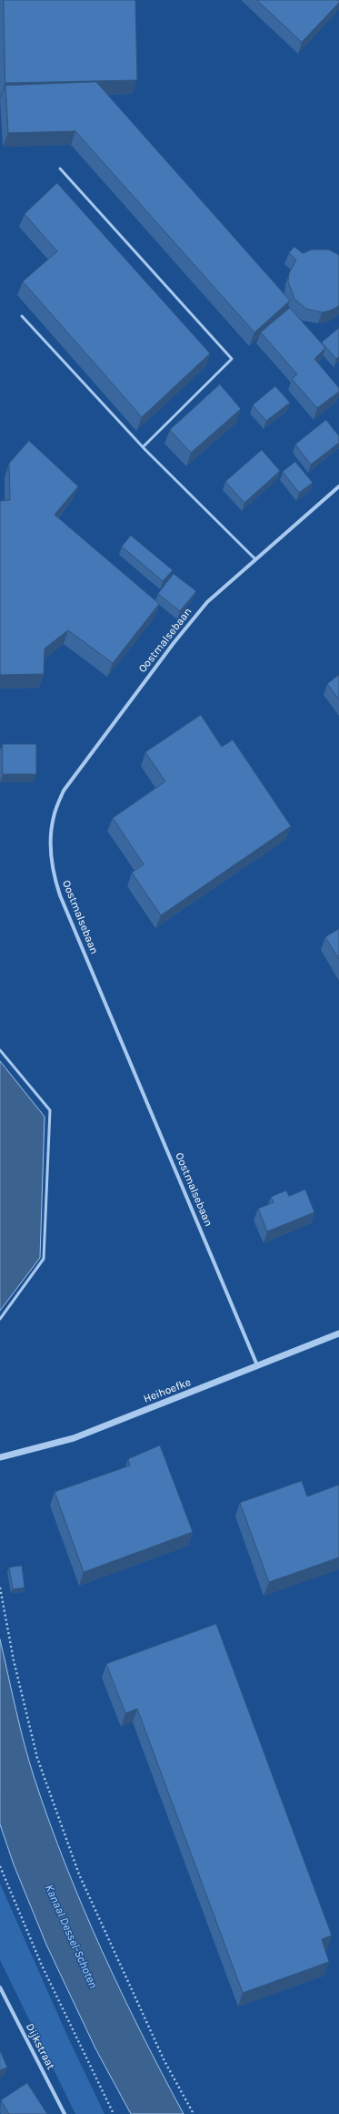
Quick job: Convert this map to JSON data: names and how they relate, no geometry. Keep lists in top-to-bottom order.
{
  "streets": {
    "street": ["Oostmalsebaan", "Heihoefke", "Dijkstraat"]
  },
  "crossings": [
    ["Oostmalsebaan", "Heihoefke"]
  ],
  "water": ["Kanaal Dessel-Schoten"]
}
